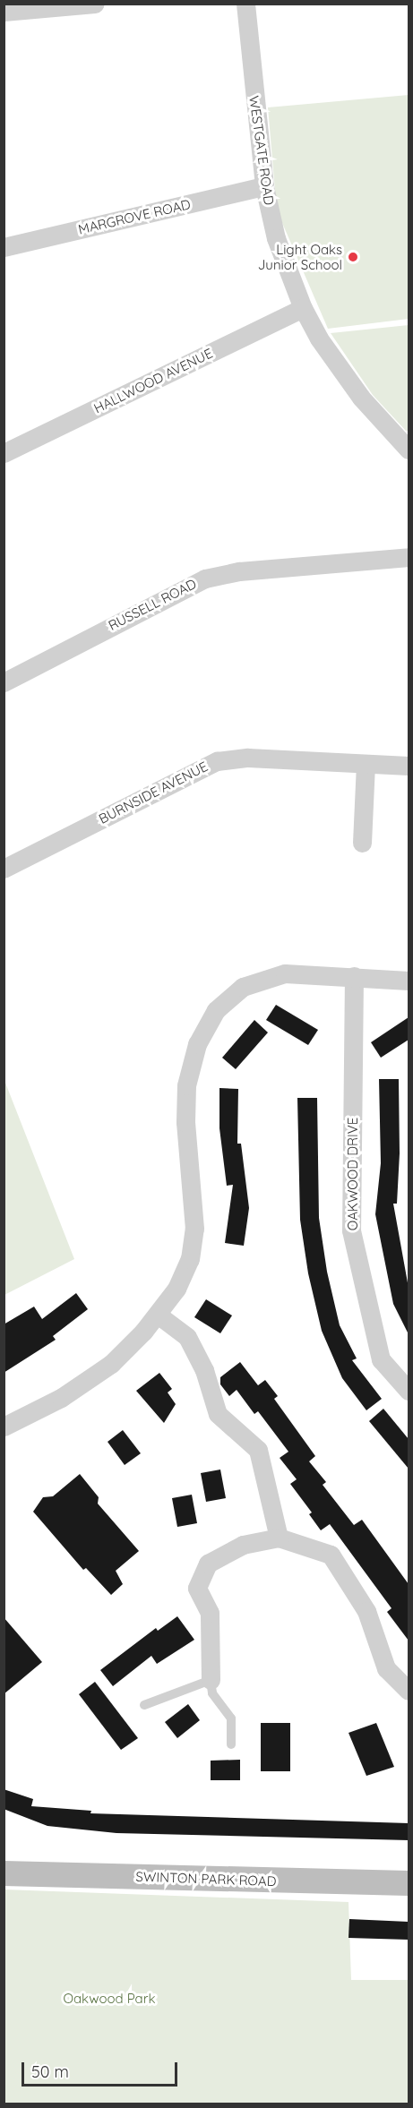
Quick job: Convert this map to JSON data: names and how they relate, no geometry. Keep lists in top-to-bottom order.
{
  "streets": {
    "street": [
      "WESTGATE ROAD",
      "MARGROVE ROAD",
      "HALLWOOD AVENUE",
      "RUSSELL ROAD",
      "BURNSIDE AVENUE",
      "OAKWOOD DRIVE",
      "SWINTON PARK ROAD"
    ]
  },
  "crossings": [
    ["WESTGATE ROAD", "MARGROVE ROAD"],
    ["WESTGATE ROAD", "HALLWOOD AVENUE"]
  ],
  "parks": ["Oakwood Park"],
  "places": ["Light Oaks Junior School"],
  "scale_bar": "50 m"
}
